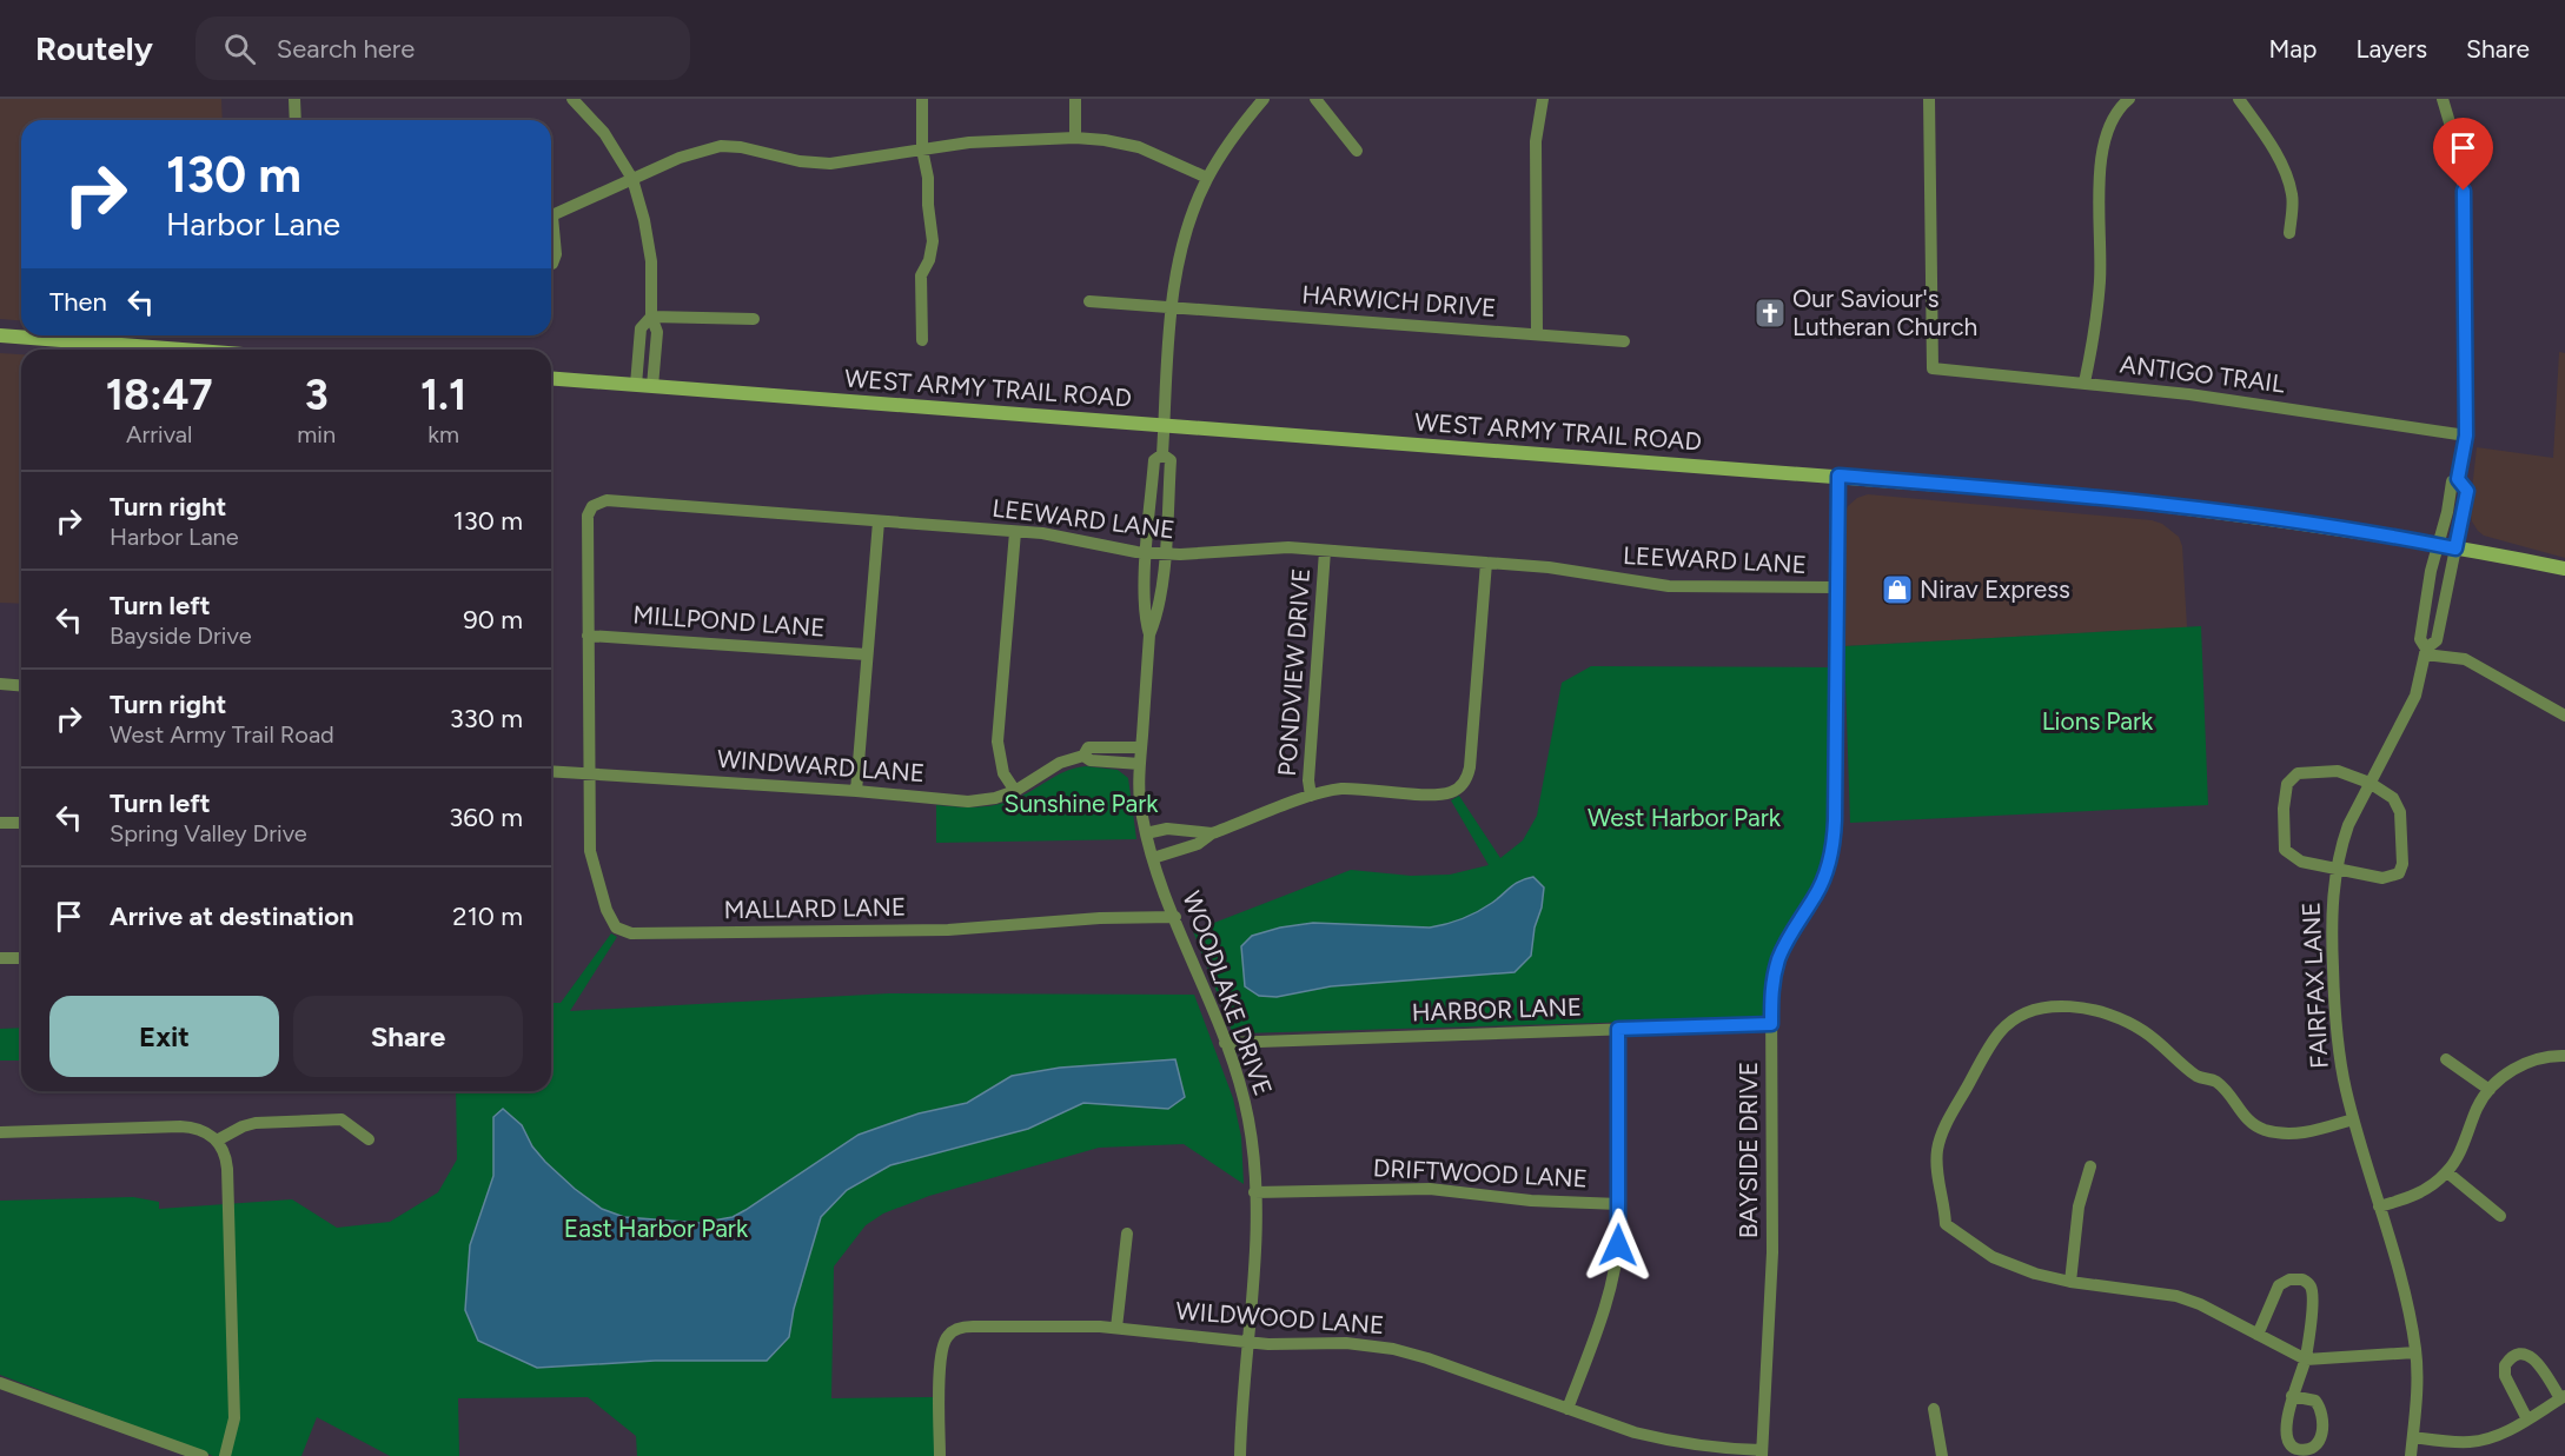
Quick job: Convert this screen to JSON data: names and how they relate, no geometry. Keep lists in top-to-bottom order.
{
  "streets": {
    "main road": ["WEST ARMY TRAIL ROAD"],
    "street": [
      "HARWICH DRIVE",
      "ANTIGO TRAIL",
      "LEEWARD LANE",
      "MILLPOND LANE",
      "PONDVIEW DRIVE",
      "WINDWARD LANE",
      "MALLARD LANE",
      "FAIRFAX LANE",
      "WOODLAKE DRIVE",
      "HARBOR LANE",
      "BAYSIDE DRIVE",
      "DRIFTWOOD LANE",
      "WILDWOOD LANE"
    ]
  },
  "crossings": [
    ["HARWICH DRIVE", "WOODLAKE DRIVE"],
    ["WEST ARMY TRAIL ROAD", "FAIRFAX LANE"],
    ["WEST ARMY TRAIL ROAD", "WOODLAKE DRIVE"],
    ["WEST ARMY TRAIL ROAD", "BAYSIDE DRIVE"],
    ["LEEWARD LANE", "MILLPOND LANE"],
    ["LEEWARD LANE", "PONDVIEW DRIVE"],
    ["LEEWARD LANE", "WINDWARD LANE"],
    ["LEEWARD LANE", "MALLARD LANE"],
    ["LEEWARD LANE", "WOODLAKE DRIVE"],
    ["LEEWARD LANE", "BAYSIDE DRIVE"],
    ["WINDWARD LANE", "MALLARD LANE"],
    ["WINDWARD LANE", "WOODLAKE DRIVE"],
    ["MALLARD LANE", "WOODLAKE DRIVE"],
    ["WOODLAKE DRIVE", "HARBOR LANE"],
    ["WOODLAKE DRIVE", "DRIFTWOOD LANE"],
    ["WOODLAKE DRIVE", "WILDWOOD LANE"],
    ["HARBOR LANE", "BAYSIDE DRIVE"],
    ["BAYSIDE DRIVE", "WILDWOOD LANE"]
  ],
  "parks": [
    "Lions Park",
    "Sunshine Park",
    "West Harbor Park",
    "East Harbor Park"
  ],
  "places": {
    "church": ["Our Saviour's Lutheran Church"],
    "shop": ["Nirav Express"]
  },
  "page": {
    "header": "Routely",
    "search": "Search here",
    "nav": ["Map", "Layers", "Share"],
    "turn": ["130 m", "Harbor Lane"],
    "then": "Then",
    "eta": [
      "18:47",
      "Arrival",
      "3",
      "min",
      "1.1",
      "km"
    ],
    "list": [
      {
        "name": "Turn right",
        "note": "Harbor Lane",
        "value": "130 m"
      },
      {
        "name": "Turn left",
        "note": "Bayside Drive",
        "value": "90 m"
      },
      {
        "name": "Turn right",
        "note": "West Army Trail Road",
        "value": "330 m"
      },
      {
        "name": "Turn left",
        "note": "Spring Valley Drive",
        "value": "360 m"
      },
      {
        "name": "Arrive at destination",
        "value": "210 m"
      }
    ],
    "buttons": ["Exit", "Share"]
  }
}
